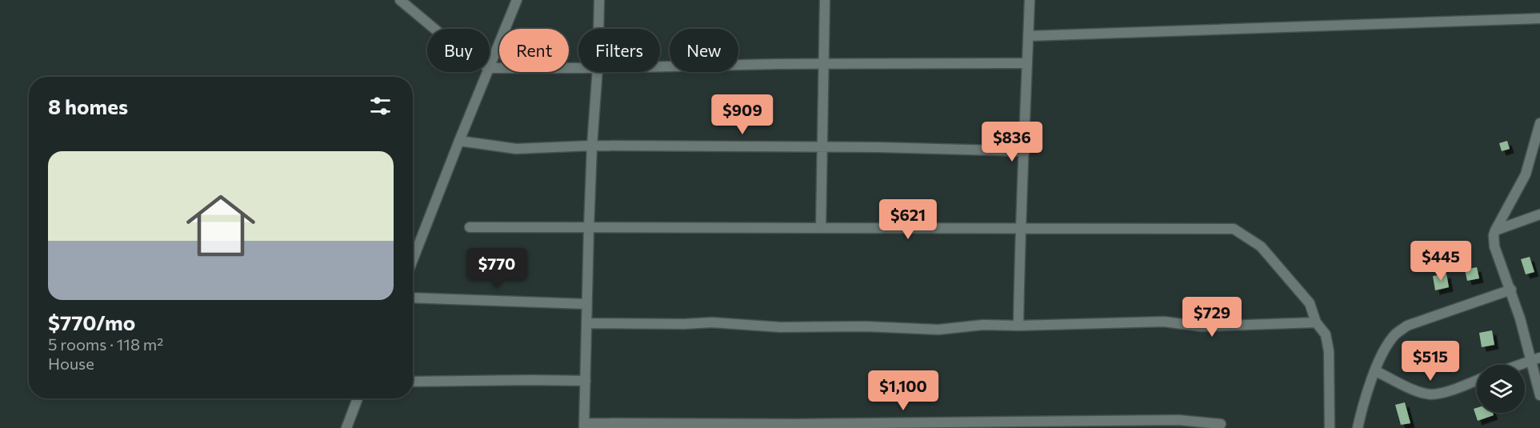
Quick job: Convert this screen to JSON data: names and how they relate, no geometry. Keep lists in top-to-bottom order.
{
  "page": {
    "chip": [
      "Buy",
      "Rent",
      "Filters",
      "New"
    ],
    "heading": "8 homes",
    "price": [
      "$909",
      "$836",
      "$621",
      "$445",
      "$770",
      "$729",
      "$515",
      "$1,100"
    ],
    "list": [
      {
        "name": "$770/mo",
        "note": "5 rooms · 118 m² · House"
      }
    ]
  }
}
